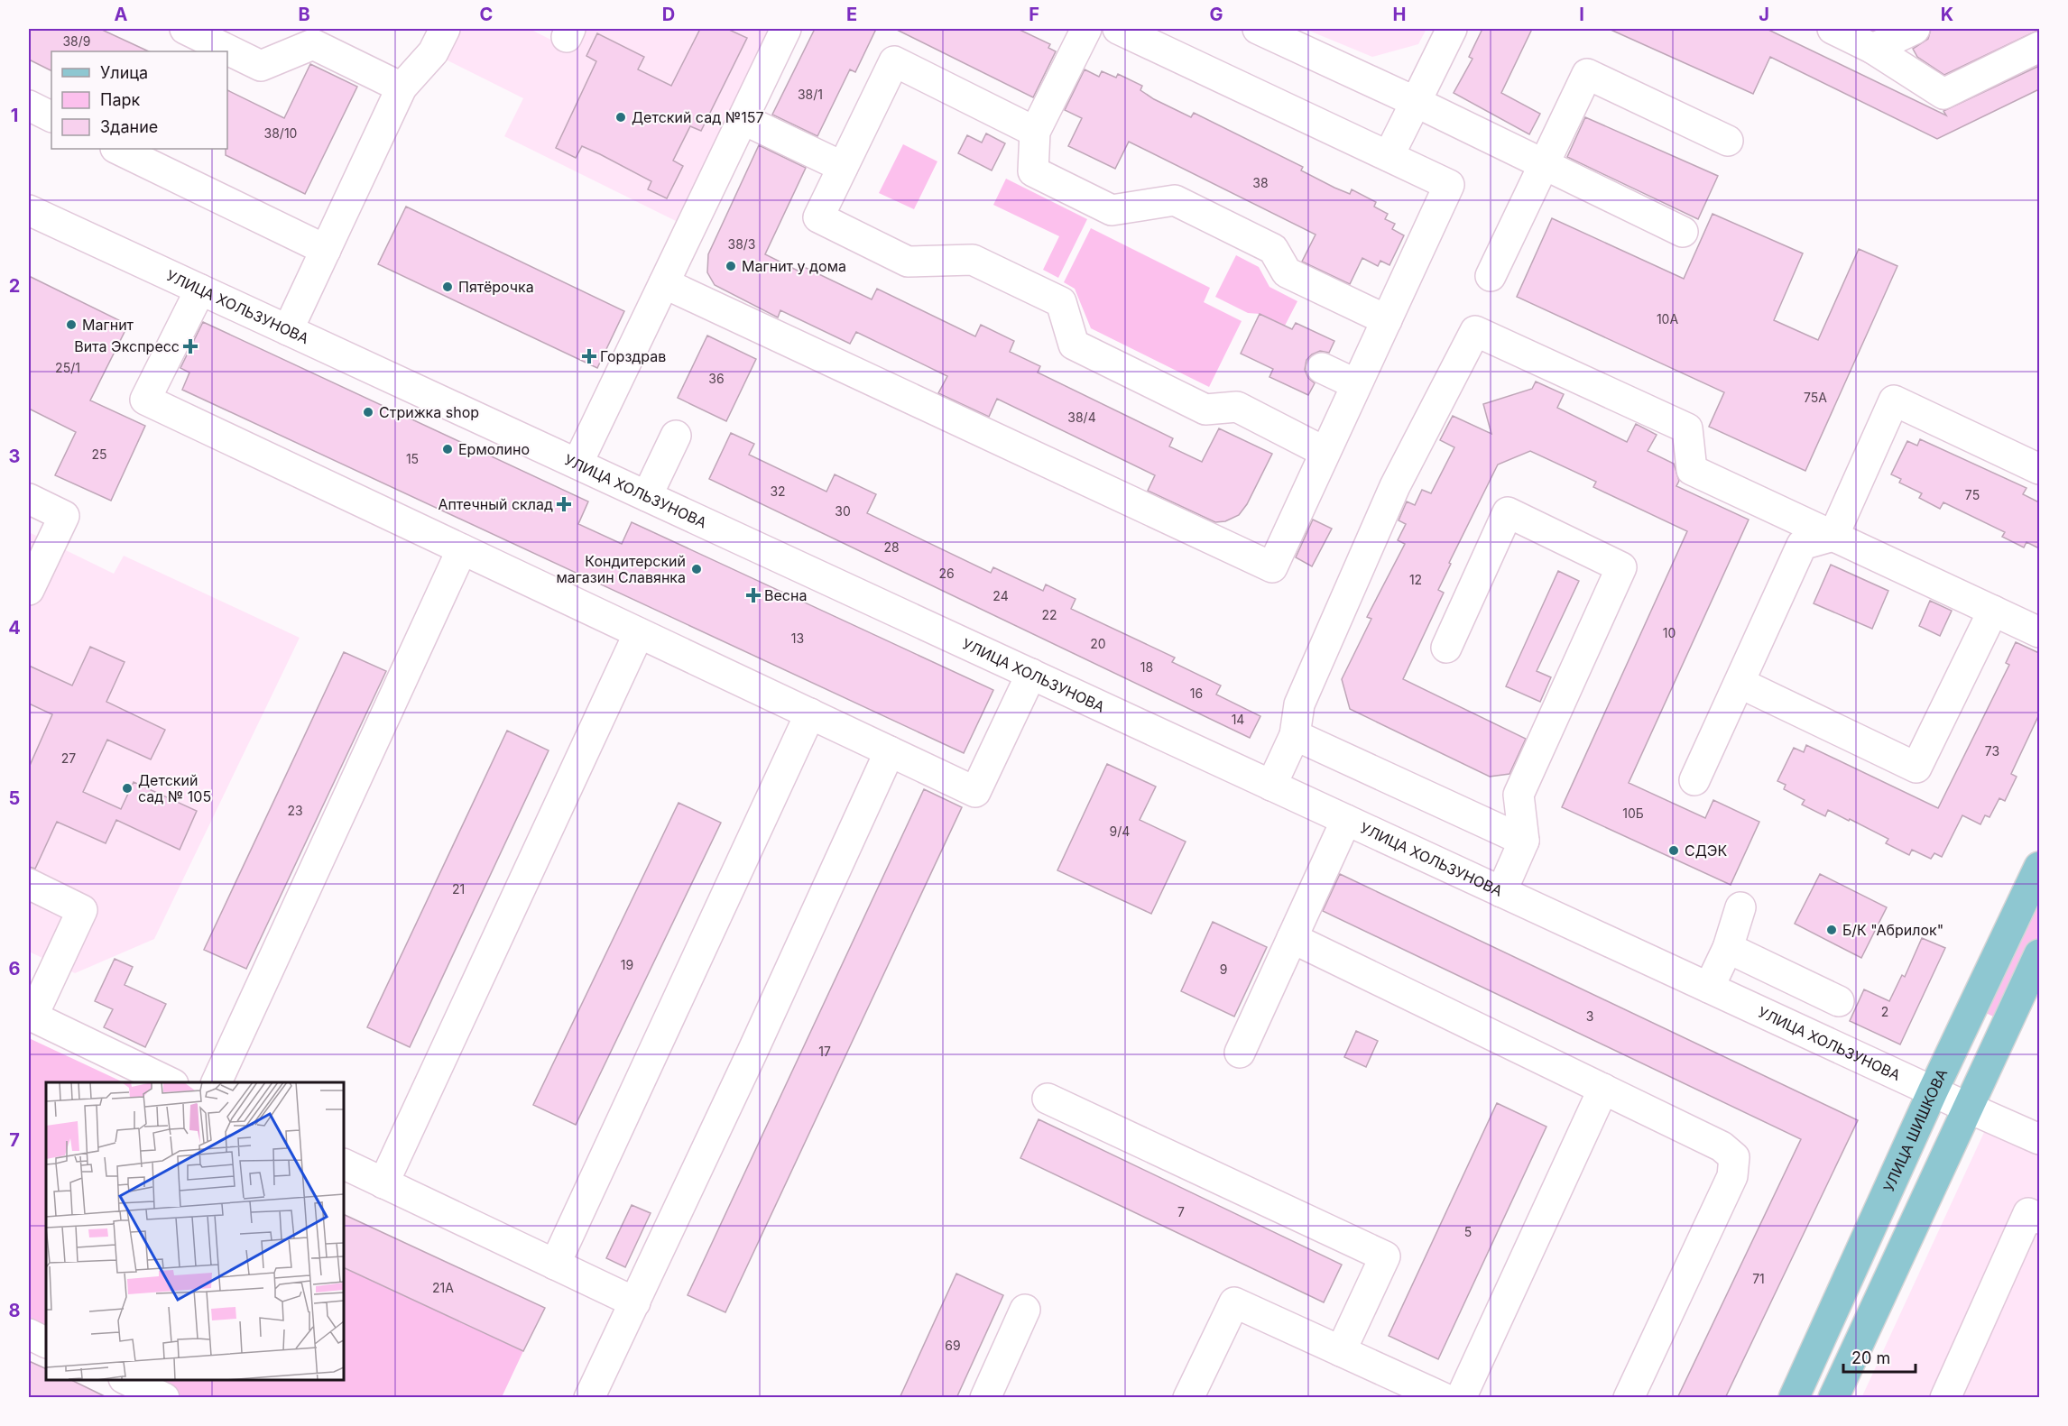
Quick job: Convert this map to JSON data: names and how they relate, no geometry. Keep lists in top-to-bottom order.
{
  "streets": {
    "main road": ["УЛИЦА ШИШКОВА"],
    "street": ["УЛИЦА ХОЛЬЗУНОВА"]
  },
  "crossings": [
    ["УЛИЦА ХОЛЬЗУНОВА", "УЛИЦА ШИШКОВА"]
  ],
  "places": {
    "other": [
      "Детский сад №157",
      "Магнит у дома",
      "Пятёрочка",
      "Магнит",
      "Стрижка shop",
      "Ермолино",
      "Кондитерский магазин Славянка",
      "Детский сад № 105",
      "СДЭК",
      "Б/К \"Абрилок\""
    ],
    "health": [
      "Вита Экспресс",
      "Горздрав",
      "Аптечный склад",
      "Весна"
    ]
  },
  "house_numbers": [
    "38/9",
    "38/1",
    "38/10",
    "38",
    "38/3",
    "10А",
    "25/1",
    "36",
    "75А",
    "38/4",
    "25",
    "15",
    "32",
    "75",
    "30",
    "28",
    "26",
    "12",
    "24",
    "22",
    "10",
    "13",
    "20",
    "18",
    "16",
    "14",
    "73",
    "27",
    "23",
    "10Б",
    "9/4",
    "21",
    "19",
    "9",
    "2",
    "3",
    "17",
    "7",
    "5",
    "71",
    "21А",
    "69"
  ],
  "legend": ["Улица", "Парк", "Здание"],
  "scale_bar": "20 m",
  "grid": {
    "columns": [
      "A",
      "B",
      "C",
      "D",
      "E",
      "F",
      "G",
      "H",
      "I",
      "J",
      "K"
    ],
    "rows": [
      "1",
      "2",
      "3",
      "4",
      "5",
      "6",
      "7",
      "8"
    ]
  }
}
